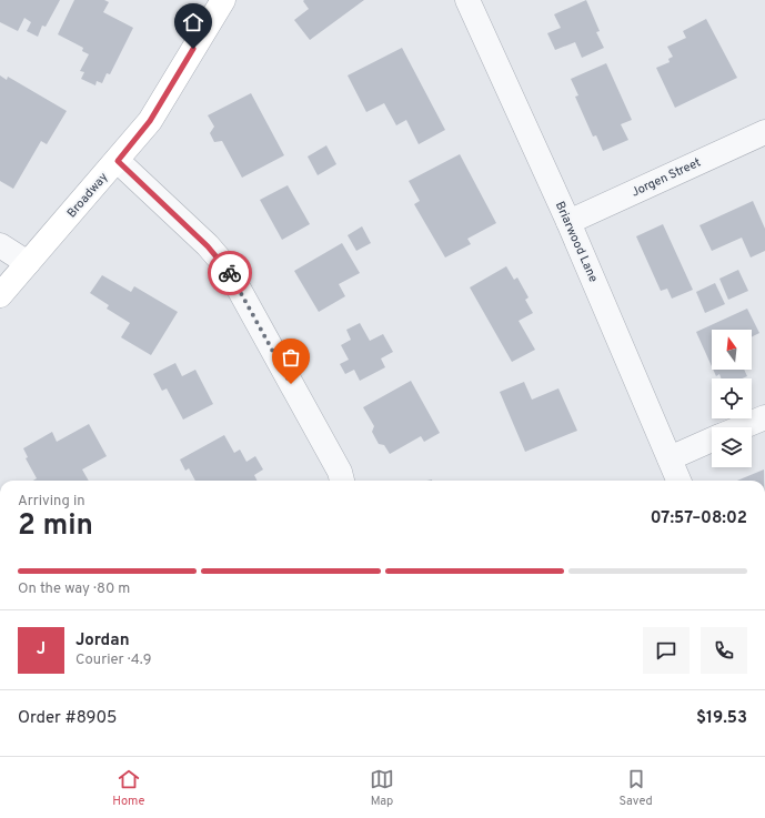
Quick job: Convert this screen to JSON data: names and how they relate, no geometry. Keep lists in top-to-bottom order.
{
  "streets": {
    "main road": ["Broadway"],
    "street": ["Jorgen Street", "Briarwood Lane"]
  },
  "crossings": [
    ["Jorgen Street", "Briarwood Lane"]
  ],
  "north": "top",
  "page": {
    "heading": ["2 min", "Arriving in", "07:57–08:02"],
    "panel": [
      "Jordan",
      "Courier · 4.9",
      "Order #8905",
      "$19.53"
    ],
    "bar": "On the way · 80 m",
    "round": "J",
    "tabs": ["Home", "Map", "Saved"]
  }
}
